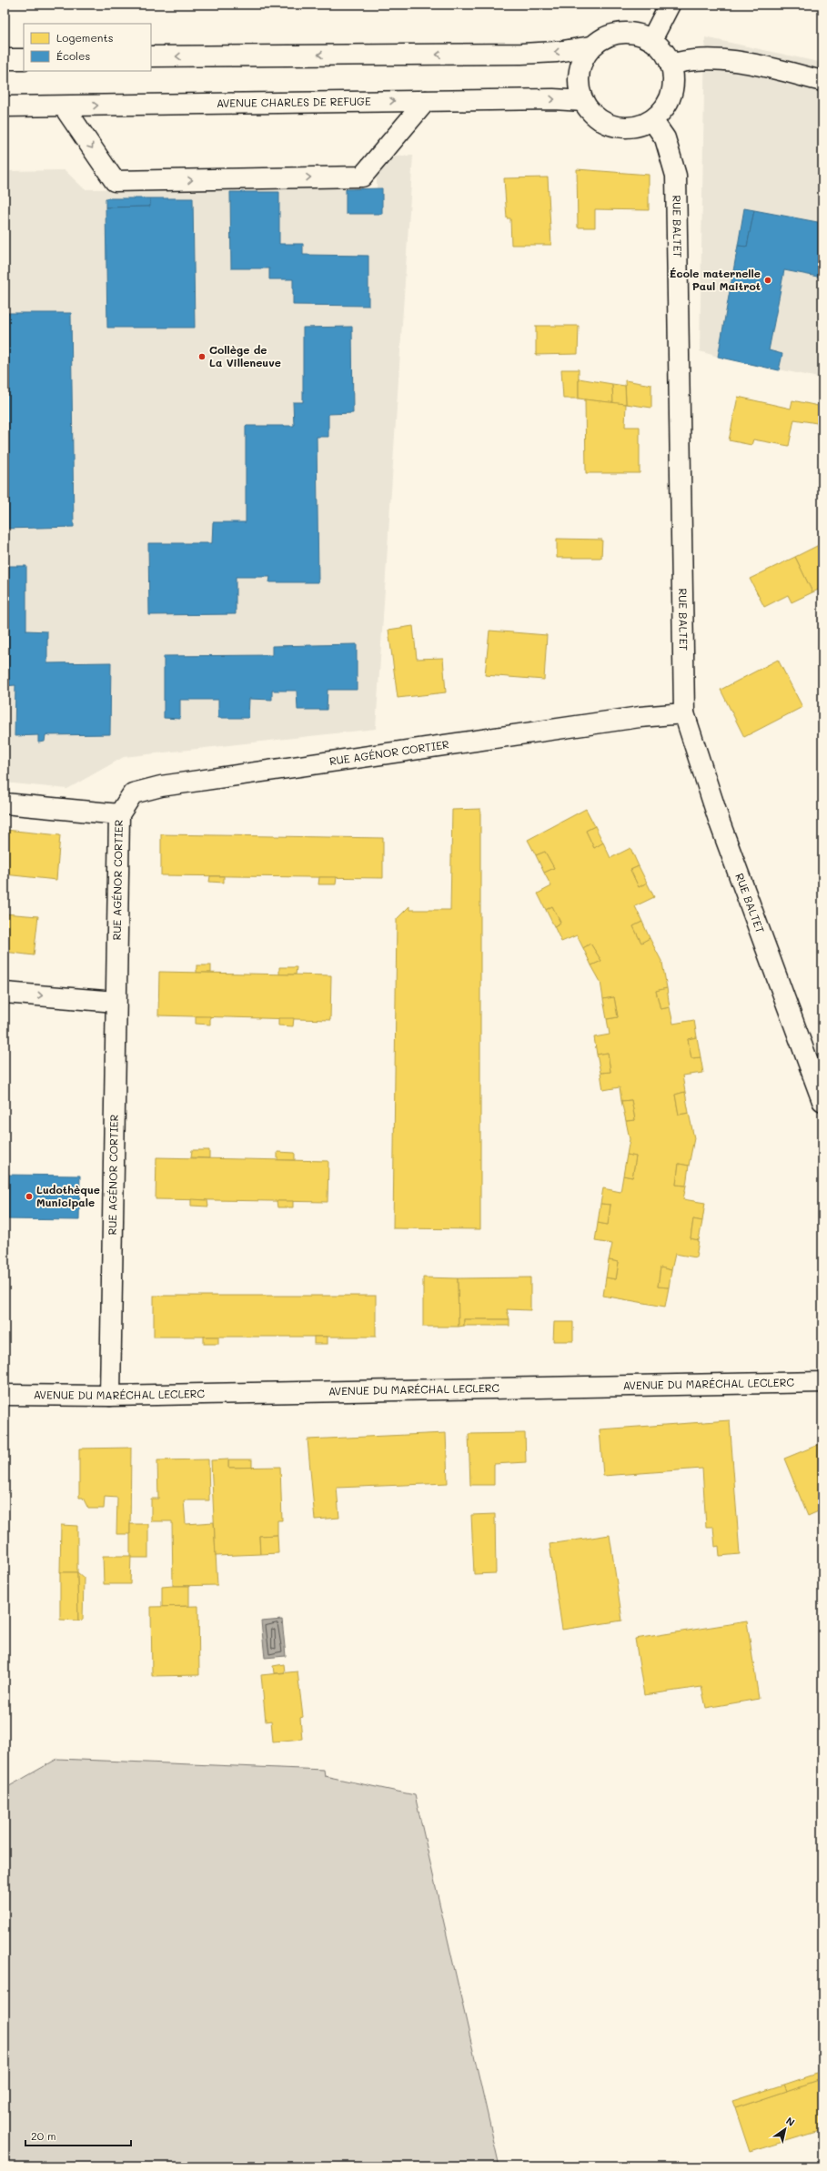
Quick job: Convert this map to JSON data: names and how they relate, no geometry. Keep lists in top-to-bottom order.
{
  "streets": {
    "street": [
      "AVENUE CHARLES DE REFUGE",
      "RUE BALTET",
      "RUE AGÉNOR CORTIER",
      "AVENUE DU MARÉCHAL LECLERC"
    ]
  },
  "crossings": [
    ["AVENUE CHARLES DE REFUGE", "RUE BALTET"],
    ["RUE BALTET", "RUE AGÉNOR CORTIER"],
    ["RUE AGÉNOR CORTIER", "AVENUE DU MARÉCHAL LECLERC"]
  ],
  "places": ["École maternelle Paul Maitrot", "Collège de La Villeneuve", "Ludothèque Municipale"],
  "legend": ["Logements", "Écoles"],
  "scale_bar": "20 m",
  "north": "top right"
}
